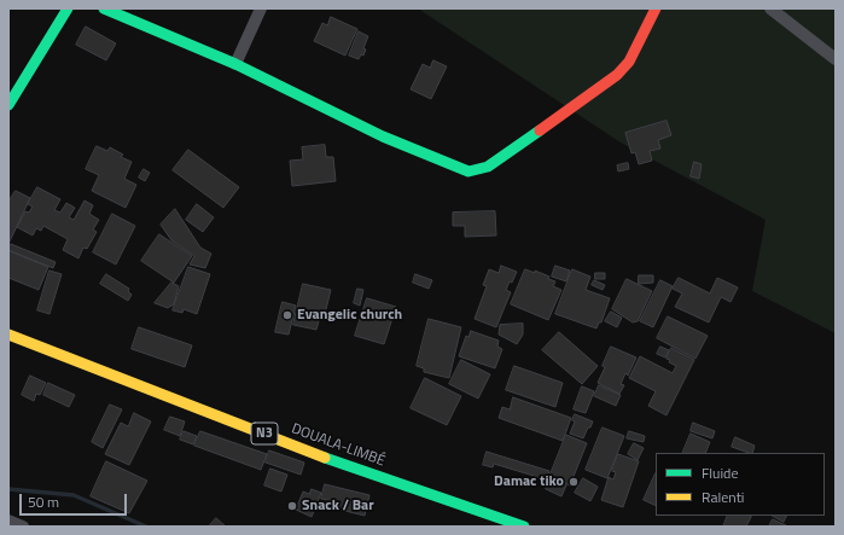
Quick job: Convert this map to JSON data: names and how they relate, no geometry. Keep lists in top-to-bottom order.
{
  "streets": {
    "main road": ["N3", "DOUALA-LIMBÉ"]
  },
  "places": ["Evangelic church", "Damac tiko", "Snack / Bar"],
  "legend": ["Fluide", "Ralenti"],
  "scale_bar": "50 m"
}
